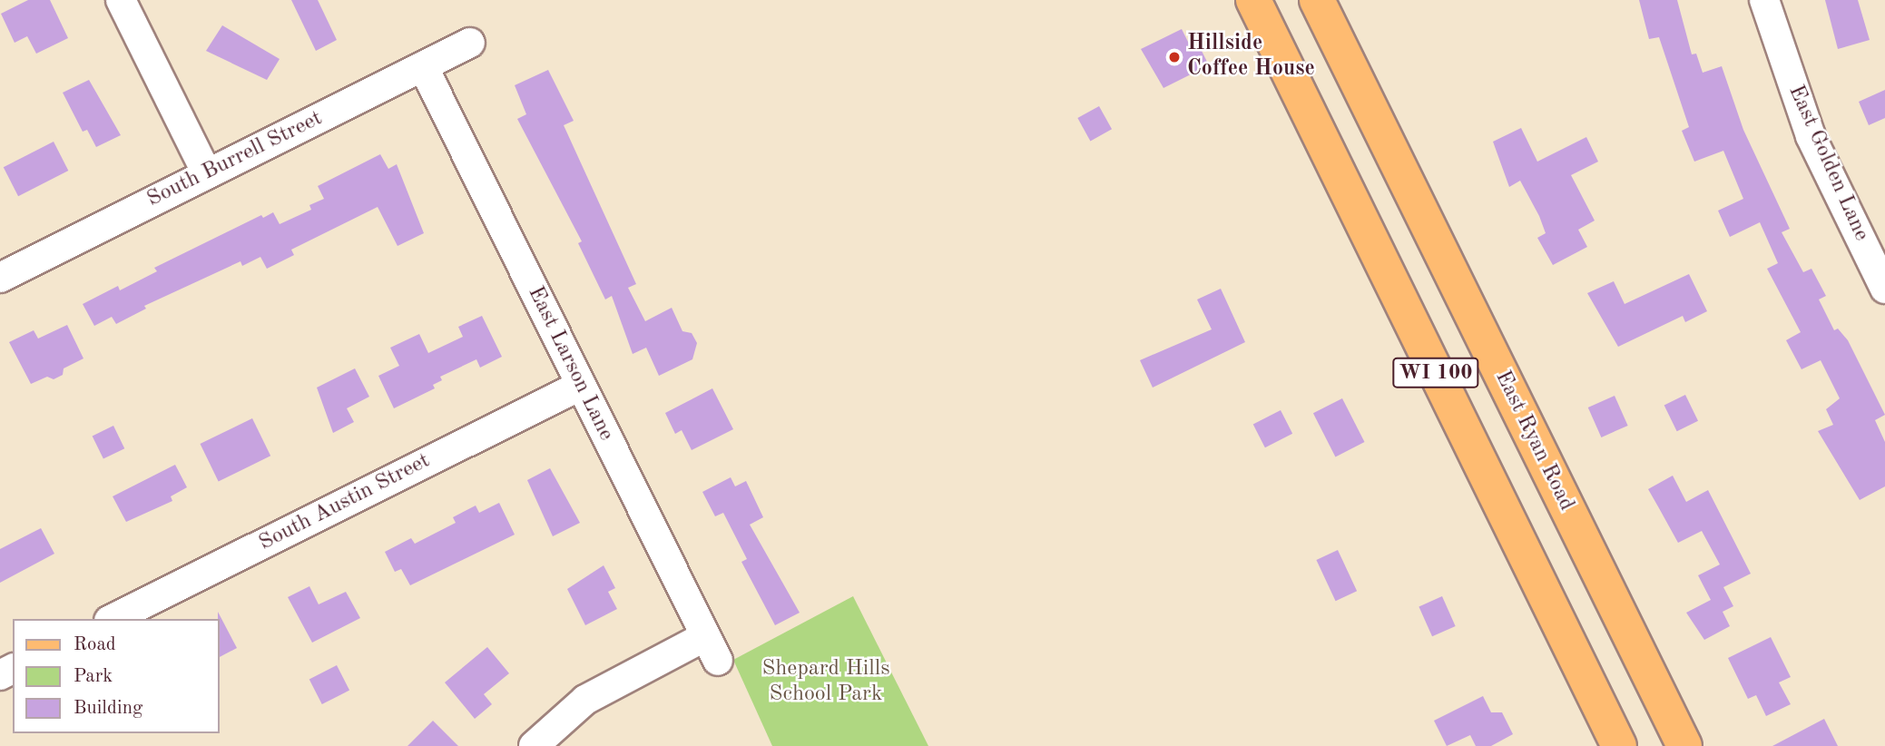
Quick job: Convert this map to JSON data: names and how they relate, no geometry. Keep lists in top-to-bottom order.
{
  "streets": {
    "main road": ["WI 100", "East Ryan Road"],
    "street": [
      "South Burrell Street",
      "East Golden Lane",
      "East Larson Lane",
      "South Austin Street"
    ]
  },
  "crossings": [
    ["South Burrell Street", "East Larson Lane"],
    ["East Larson Lane", "South Austin Street"]
  ],
  "parks": ["Shepard Hills School Park"],
  "places": ["Hillside Coffee House"],
  "legend": ["Road", "Park", "Building"]
}
